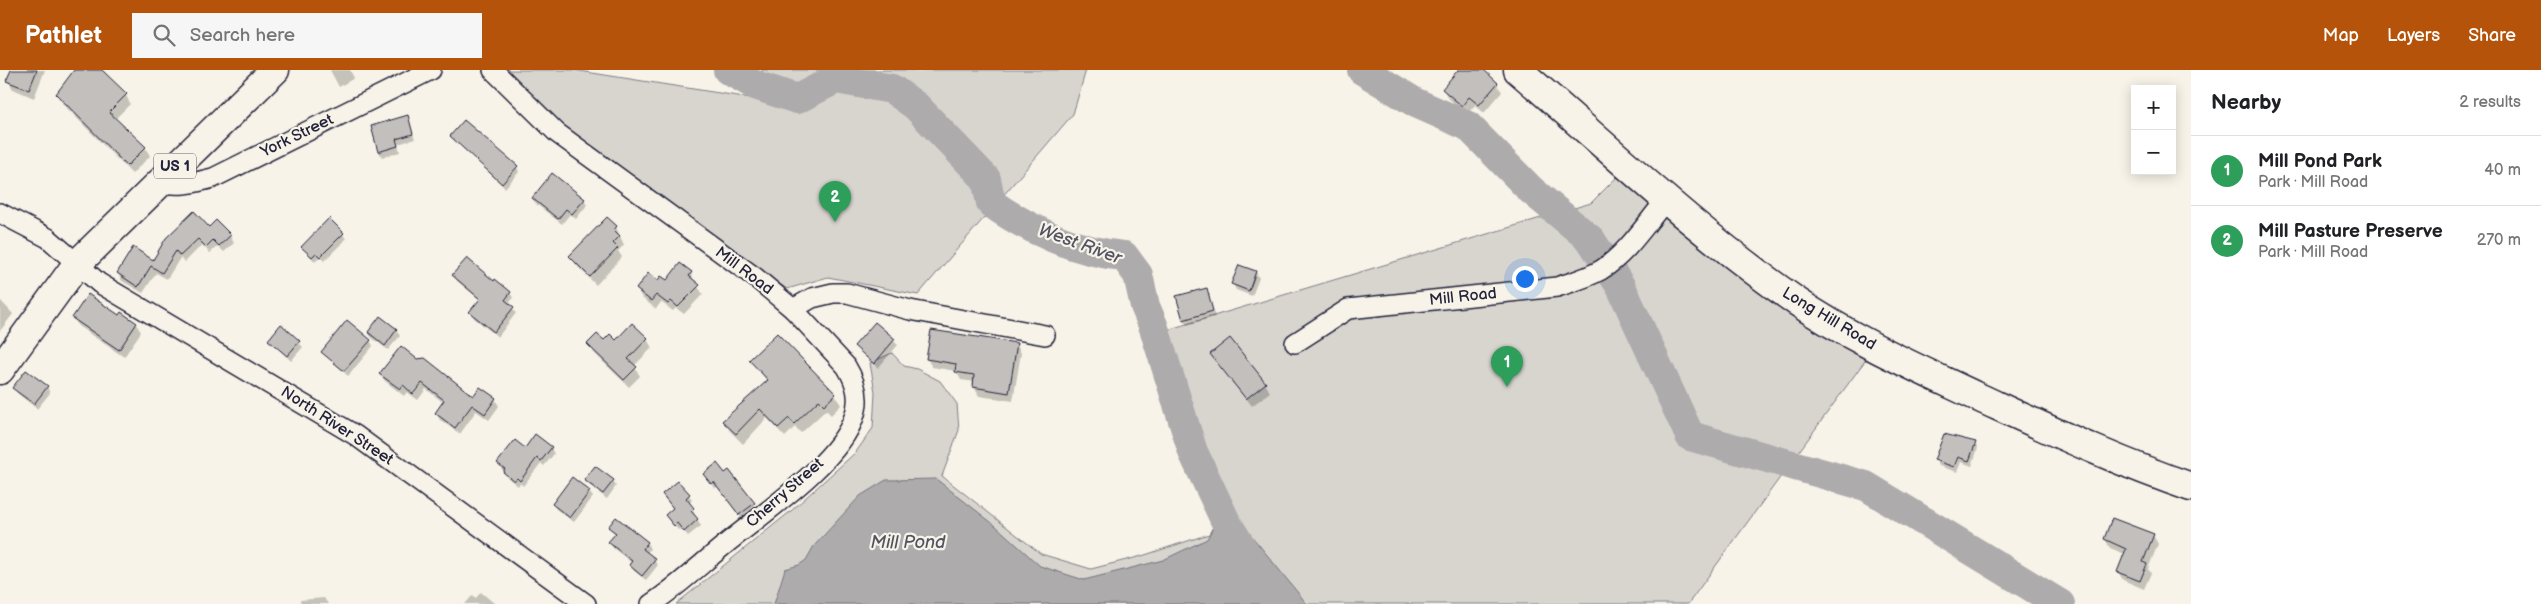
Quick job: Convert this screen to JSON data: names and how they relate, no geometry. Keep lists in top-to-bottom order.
{
  "streets": {
    "street": [
      "York Street",
      "US 1",
      "Mill Road",
      "Long Hill Road",
      "North River Street",
      "Cherry Street"
    ]
  },
  "crossings": [
    ["York Street", "US 1"],
    ["US 1", "North River Street"],
    ["Mill Road", "Long Hill Road"],
    ["Mill Road", "Cherry Street"]
  ],
  "water": ["West River", "Mill Pond"],
  "page": {
    "header": "Pathlet",
    "search": "Search here",
    "nav": ["Map", "Layers", "Share"],
    "heading": ["Nearby", "2 results"],
    "map_buttons": ["+", "−"],
    "list": [
      {
        "mark": "1",
        "name": "Mill Pond Park",
        "note": "Park · Mill Road",
        "value": "40 m"
      },
      {
        "mark": "2",
        "name": "Mill Pasture Preserve",
        "note": "Park · Mill Road",
        "value": "270 m"
      }
    ],
    "pins": ["2", "1"]
  }
}
